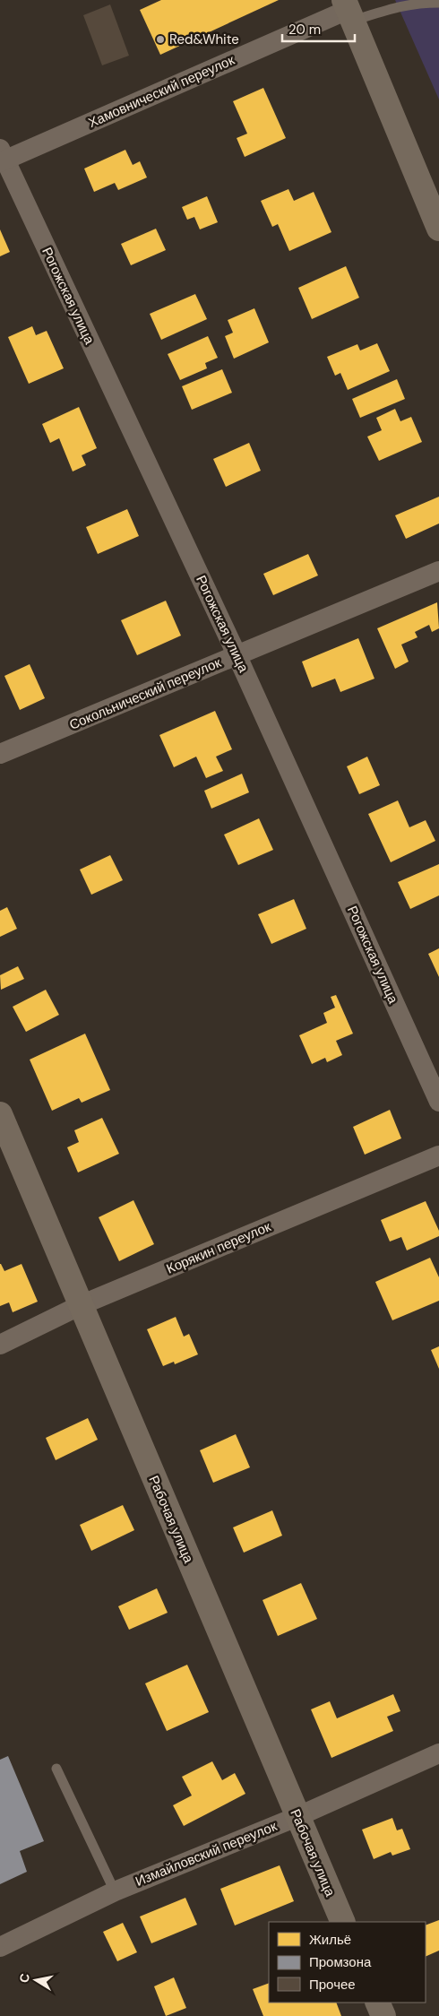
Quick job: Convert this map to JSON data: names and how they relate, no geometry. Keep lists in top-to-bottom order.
{
  "streets": {
    "main road": ["Рабочая улица"],
    "street": [
      "Хамовнический переулок",
      "Рогожская улица",
      "Сокольнический переулок",
      "Корякин переулок",
      "Измайловский переулок"
    ]
  },
  "crossings": [
    ["Хамовнический переулок", "Рогожская улица"],
    ["Рогожская улица", "Сокольнический переулок"],
    ["Корякин переулок", "Рабочая улица"],
    ["Рабочая улица", "Измайловский переулок"]
  ],
  "places": ["Red&White"],
  "legend": ["Жильё", "Промзона", "Прочее"],
  "scale_bar": "20 m",
  "north": "left"
}
